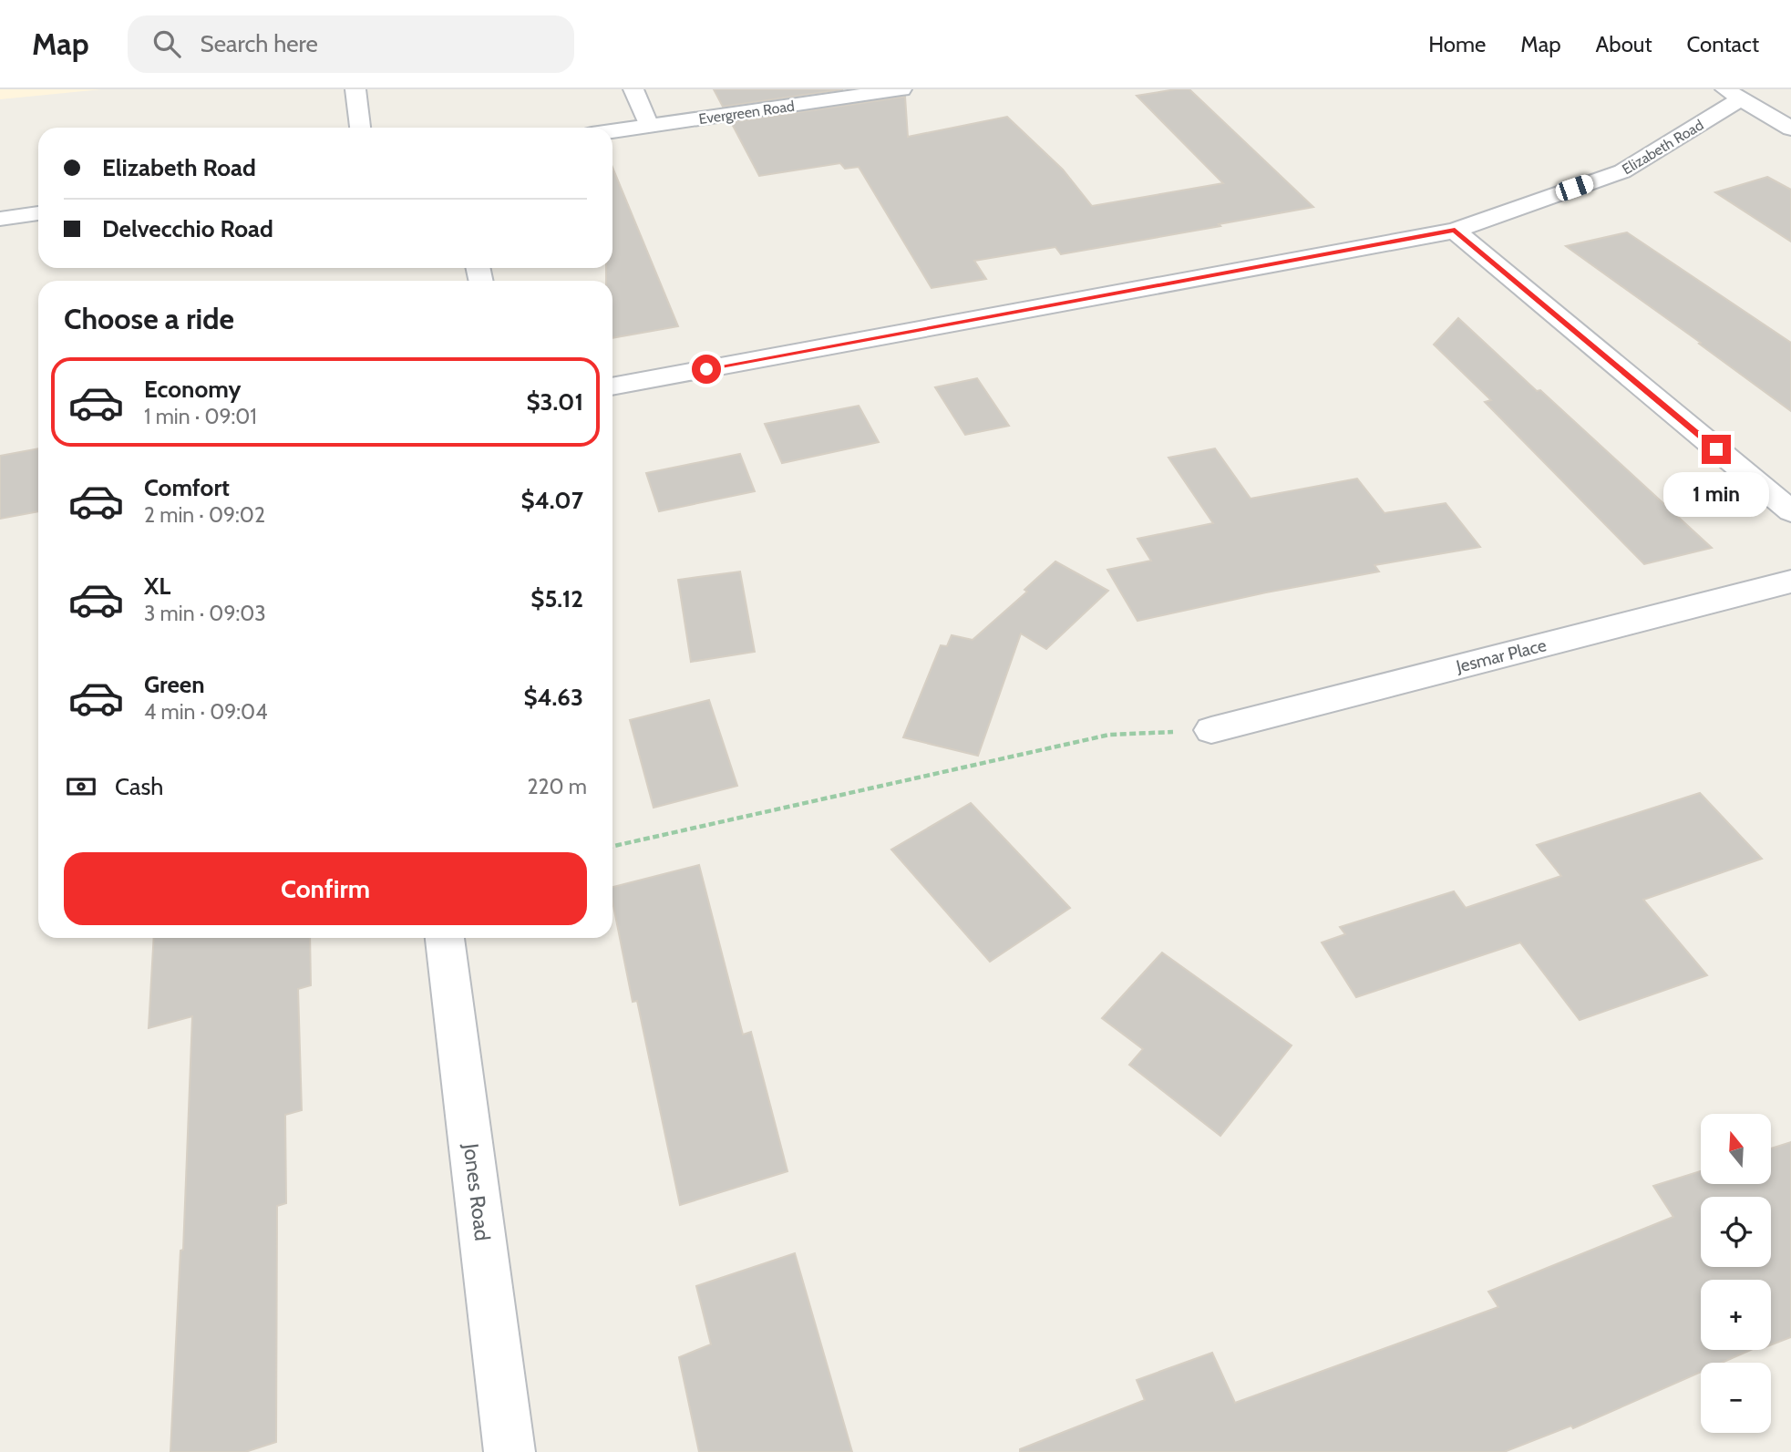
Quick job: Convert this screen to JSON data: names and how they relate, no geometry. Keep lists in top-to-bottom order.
{
  "streets": {
    "street": [
      "Evergreen Road",
      "Elizabeth Road",
      "Jesmar Place",
      "Jones Road"
    ]
  },
  "north": "top",
  "page": {
    "header": "Map",
    "search": "Search here",
    "nav": [
      "Home",
      "Map",
      "About",
      "Contact"
    ],
    "banner": ["Elizabeth Road", "Delvecchio Road"],
    "heading": "Choose a ride",
    "list": [
      {
        "name": "Economy",
        "note": "1 min · 09:01",
        "value": "$3.01"
      },
      {
        "name": "Comfort",
        "note": "2 min · 09:02",
        "value": "$4.07"
      },
      {
        "name": "XL",
        "note": "3 min · 09:03",
        "value": "$5.12"
      },
      {
        "name": "Green",
        "note": "4 min · 09:04",
        "value": "$4.63"
      }
    ],
    "bubble": "1 min",
    "pay": ["Cash", "220 m"],
    "buttons": "Confirm",
    "map_buttons": ["+", "−"]
  }
}
